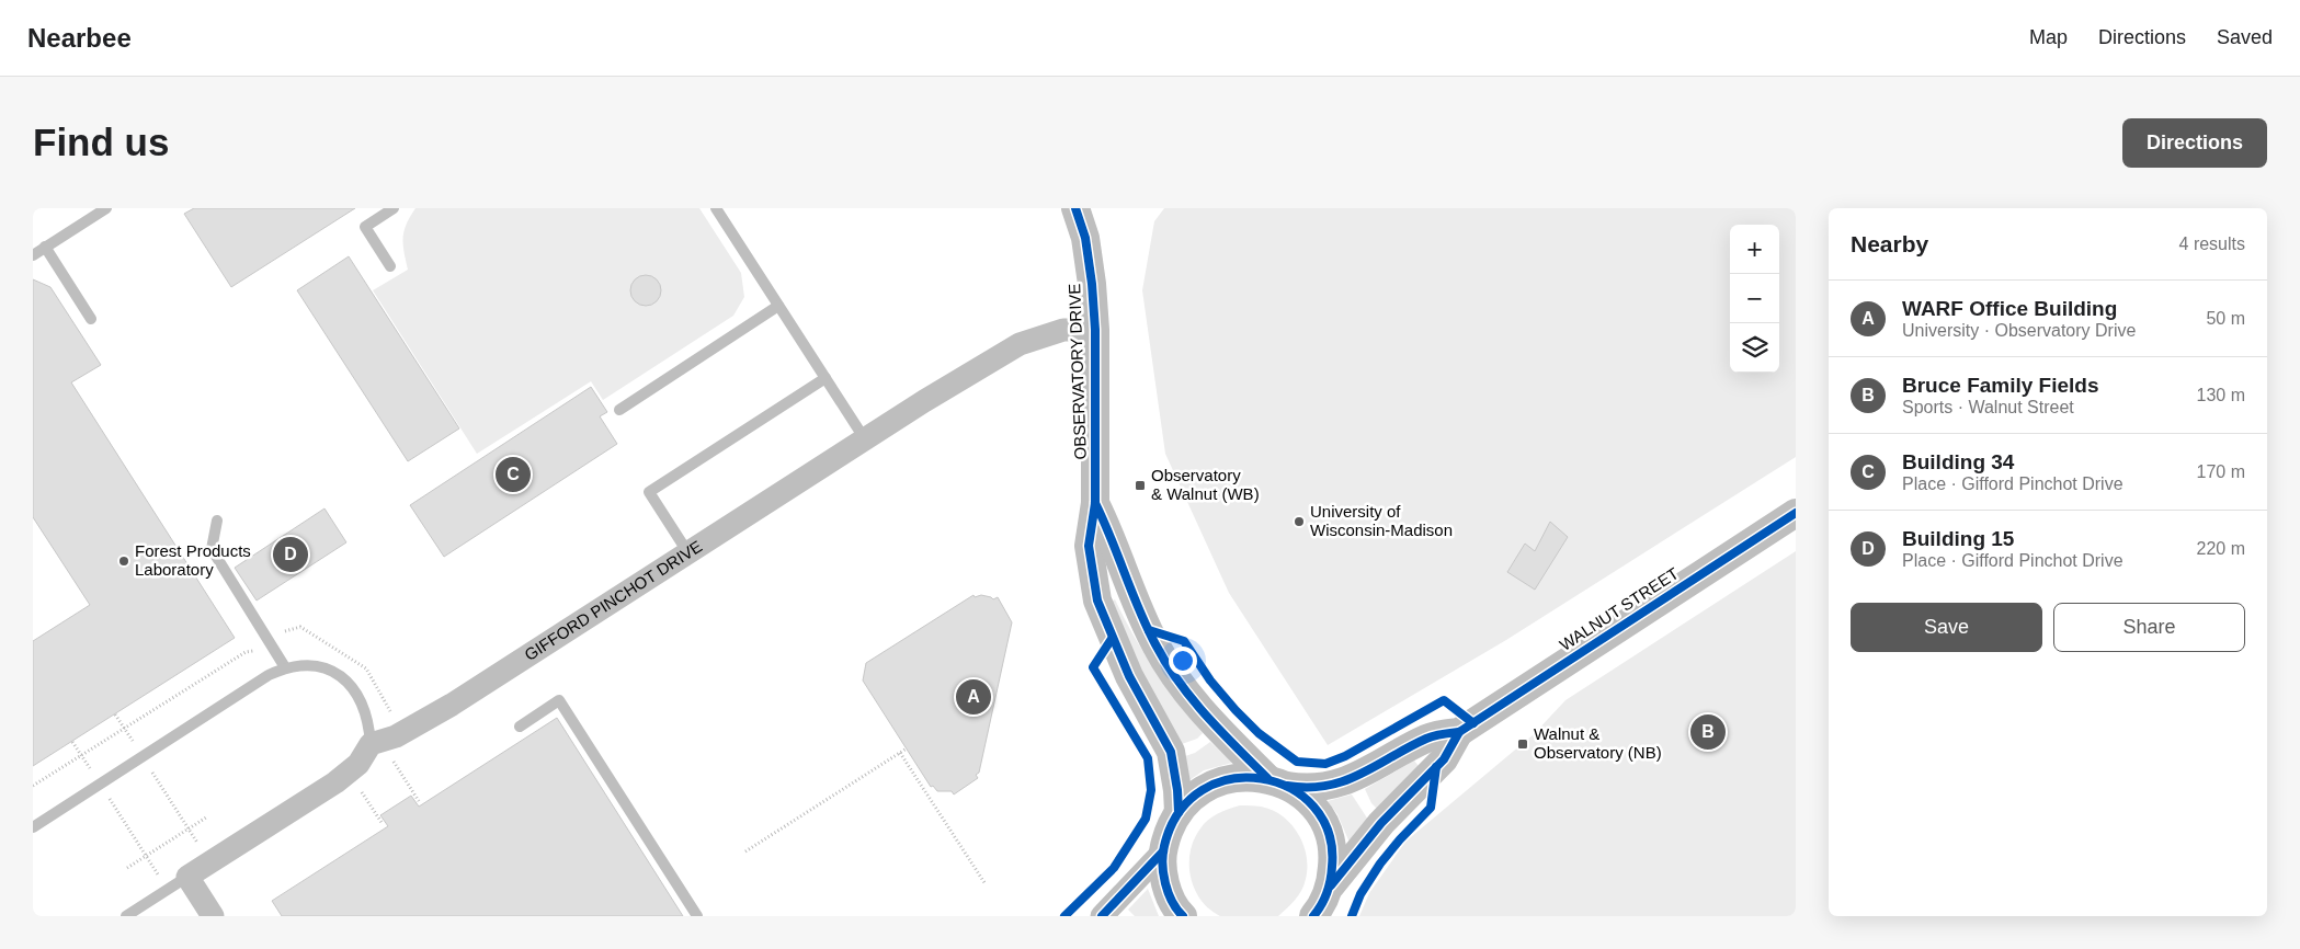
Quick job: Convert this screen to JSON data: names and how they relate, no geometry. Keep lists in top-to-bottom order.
{
  "streets": {
    "street": ["OBSERVATORY DRIVE", "GIFFORD PINCHOT DRIVE", "WALNUT STREET"]
  },
  "crossings": [
    ["OBSERVATORY DRIVE", "GIFFORD PINCHOT DRIVE"],
    ["OBSERVATORY DRIVE", "WALNUT STREET"]
  ],
  "places": {
    "transit": ["Observatory & Walnut (WB)", "Walnut & Observatory (NB)"],
    "other": ["University of Wisconsin-Madison", "Forest Products Laboratory"]
  },
  "page": {
    "header": "Nearbee",
    "nav": ["Map", "Directions", "Saved"],
    "buttons": [
      "Directions",
      ["Save", "Share"]
    ],
    "title": "Find us",
    "heading": ["Nearby", "4 results"],
    "map_buttons": ["+", "−"],
    "list": [
      {
        "mark": "A",
        "name": "WARF Office Building",
        "note": "University · Observatory Drive",
        "value": "50 m"
      },
      {
        "mark": "B",
        "name": "Bruce Family Fields",
        "note": "Sports · Walnut Street",
        "value": "130 m"
      },
      {
        "mark": "C",
        "name": "Building 34",
        "note": "Place · Gifford Pinchot Drive",
        "value": "170 m"
      },
      {
        "mark": "D",
        "name": "Building 15",
        "note": "Place · Gifford Pinchot Drive",
        "value": "220 m"
      }
    ],
    "pins": [
      "C",
      "D",
      "A",
      "B"
    ]
  }
}
